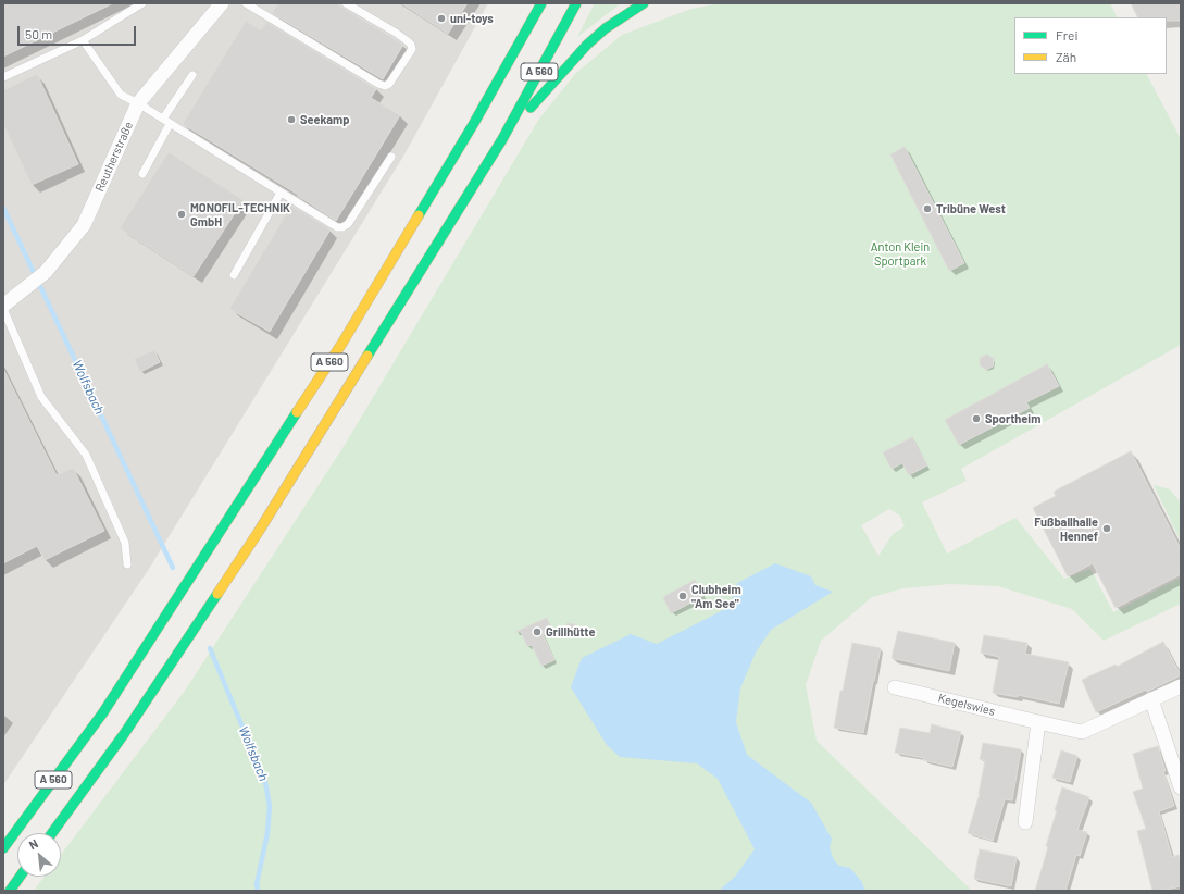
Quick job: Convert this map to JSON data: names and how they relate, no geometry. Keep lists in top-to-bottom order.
{
  "streets": {
    "highway": ["A 560"],
    "street": ["Reutherstraße", "Kegelswies"]
  },
  "water": ["Wolfsbach"],
  "parks": ["Anton Klein Sportpark"],
  "places": [
    "uni-toys",
    "Seekamp",
    "Tribüne West",
    "MONOFIL-TECHNIK GmbH",
    "Sportheim",
    "Fußballhalle Hennef",
    "Clubheim \"Am See\"",
    "Grillhütte"
  ],
  "legend": ["Frei", "Zäh"],
  "scale_bar": "50 m",
  "north": "top left"
}
